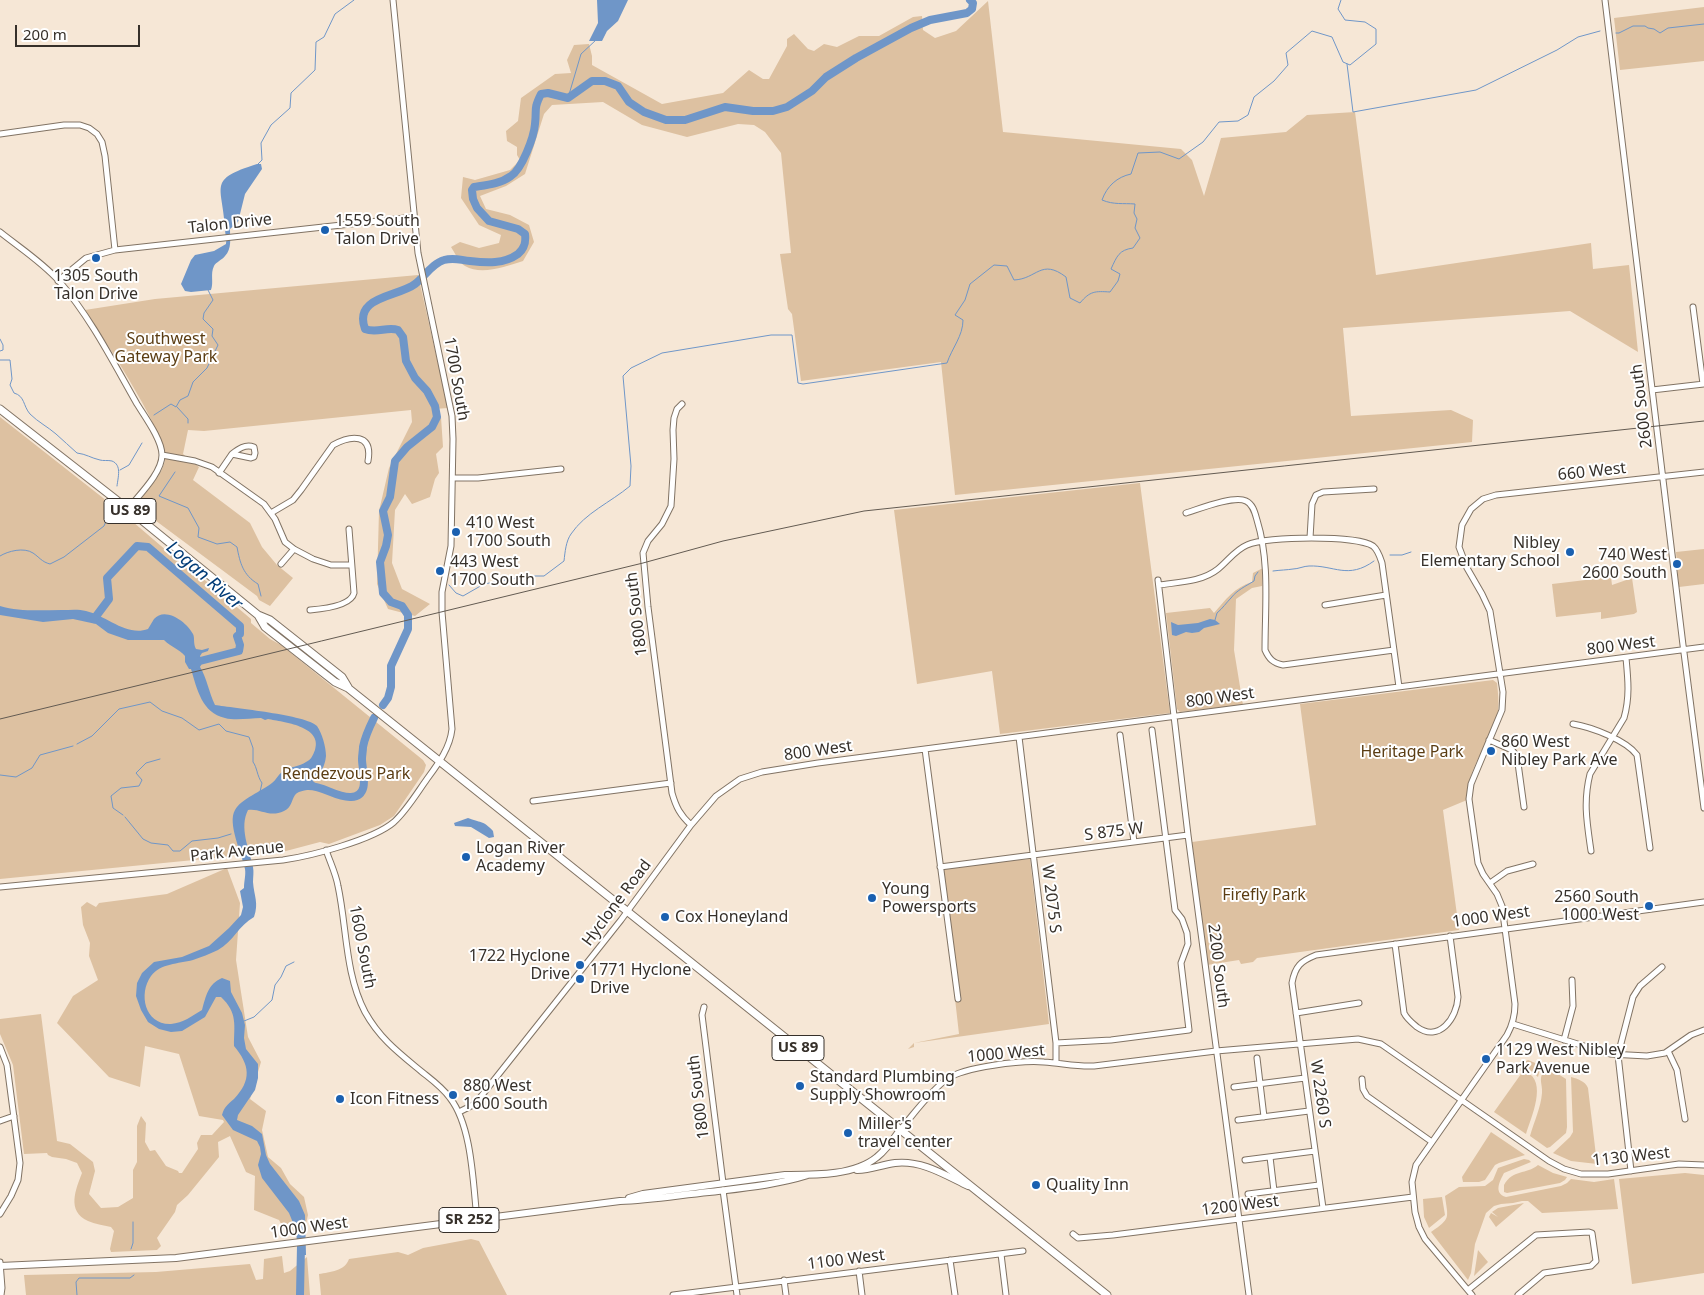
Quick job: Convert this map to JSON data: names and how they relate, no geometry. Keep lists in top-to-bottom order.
{
  "streets": {
    "highway": ["US 89"],
    "main road": ["1000 West", "SR 252"],
    "street": [
      "Talon Drive",
      "1700 South",
      "2600 South",
      "660 West",
      "1800 South",
      "800 West",
      "S 875 W",
      "Park Avenue",
      "W 2075 S",
      "Hyclone Road",
      "1600 South",
      "2200 South",
      "W 2260 S",
      "1130 West",
      "1200 West",
      "1100 West"
    ]
  },
  "crossings": [
    ["Talon Drive", "1700 South"],
    ["1700 South", "US 89"],
    ["1700 South", "Park Avenue"],
    ["2600 South", "660 West"],
    ["2600 South", "800 West"],
    ["660 West", "800 West"],
    ["US 89", "Park Avenue"],
    ["US 89", "Hyclone Road"],
    ["US 89", "1000 West"],
    ["1800 South", "Hyclone Road"],
    ["1800 South", "1000 West"],
    ["1800 South", "1100 West"],
    ["800 West", "W 2075 S"],
    ["800 West", "Hyclone Road"],
    ["800 West", "2200 South"],
    ["S 875 W", "W 2075 S"],
    ["S 875 W", "2200 South"],
    ["Park Avenue", "1600 South"],
    ["W 2075 S", "1000 West"],
    ["Hyclone Road", "1600 South"],
    ["1000 West", "1600 South"],
    ["1000 West", "2200 South"],
    ["1000 West", "W 2260 S"],
    ["1000 West", "1130 West"],
    ["2200 South", "1200 West"],
    ["W 2260 S", "1130 West"],
    ["W 2260 S", "1200 West"]
  ],
  "water": ["Logan River"],
  "parks": [
    "Southwest Gateway Park",
    "Heritage Park",
    "Rendezvous Park",
    "Firefly Park"
  ],
  "places": [
    "1559 South Talon Drive",
    "1305 South Talon Drive",
    "410 West 1700 South",
    "Nibley Elementary School",
    "740 West 2600 South",
    "443 West 1700 South",
    "860 West Nibley Park Ave",
    "Logan River Academy",
    "Young Powersports",
    "2560 South 1000 West",
    "Cox Honeyland",
    "1722 Hyclone Drive",
    "1771 Hyclone Drive",
    "1129 West Nibley Park Avenue",
    "Standard Plumbing Supply Showroom",
    "880 West 1600 South",
    "Icon Fitness",
    "Miller's travel center",
    "Quality Inn"
  ],
  "scale_bar": "200 m"
}
